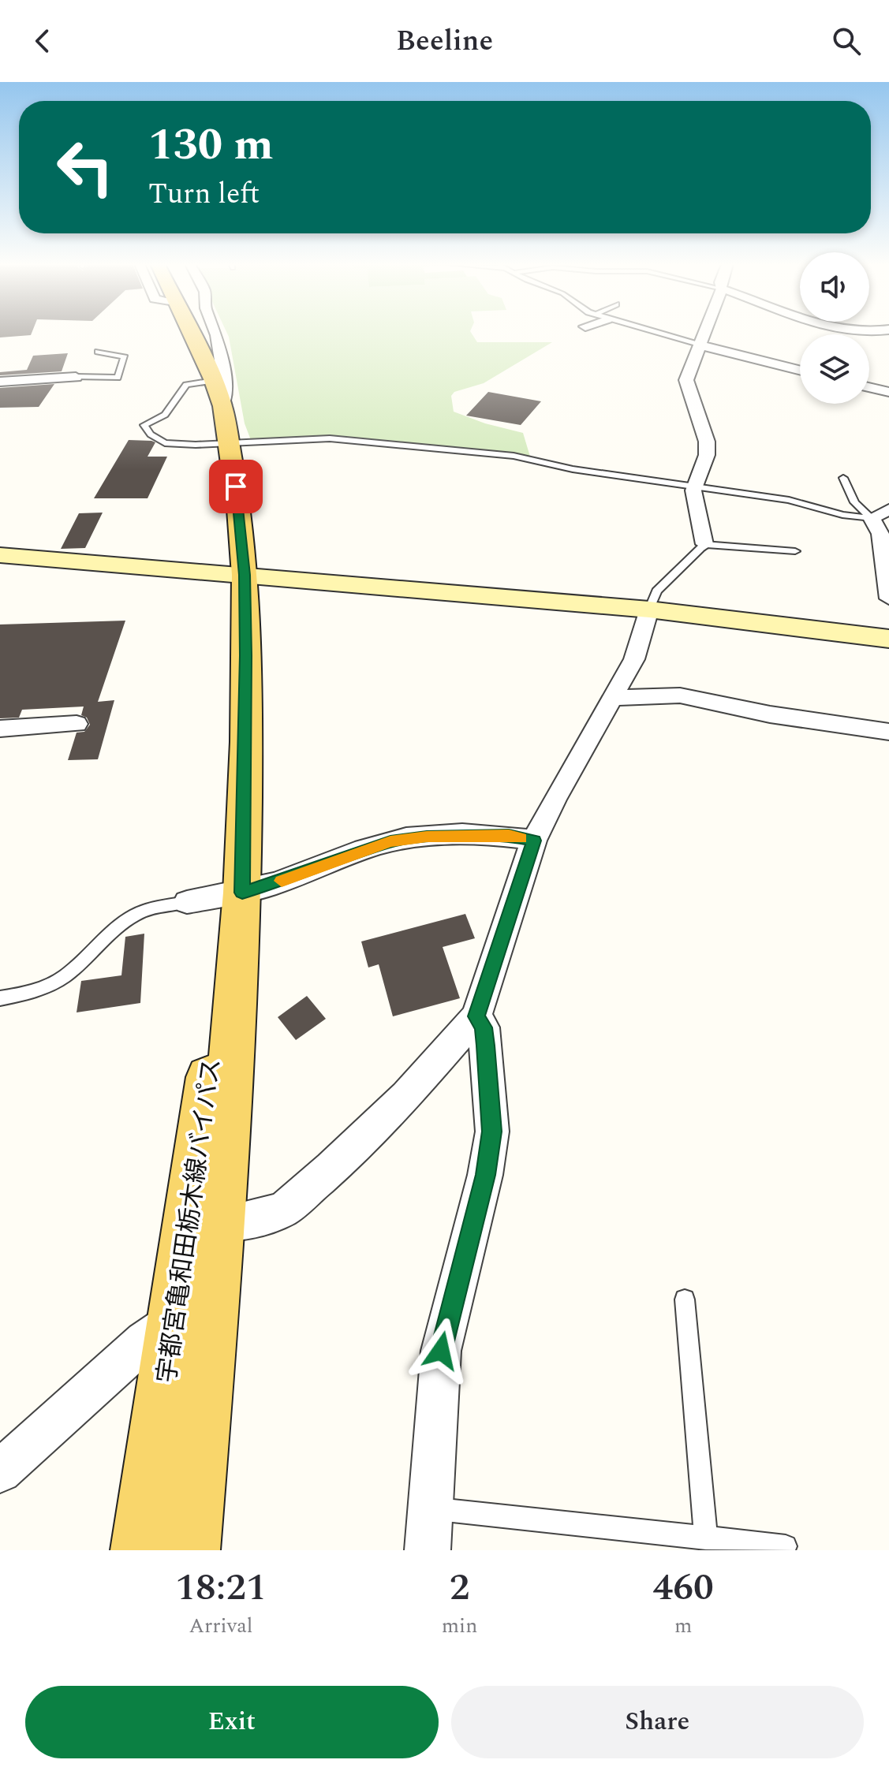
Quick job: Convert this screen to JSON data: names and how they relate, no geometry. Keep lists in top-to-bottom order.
{
  "streets": {
    "main road": ["宇都宮亀和田栃木線バイパス"]
  },
  "page": {
    "header": "Beeline",
    "turn": ["130 m", "Turn left"],
    "eta": [
      "18:21",
      "Arrival",
      "2",
      "min",
      "460",
      "m"
    ],
    "buttons": ["Exit", "Share"]
  }
}
